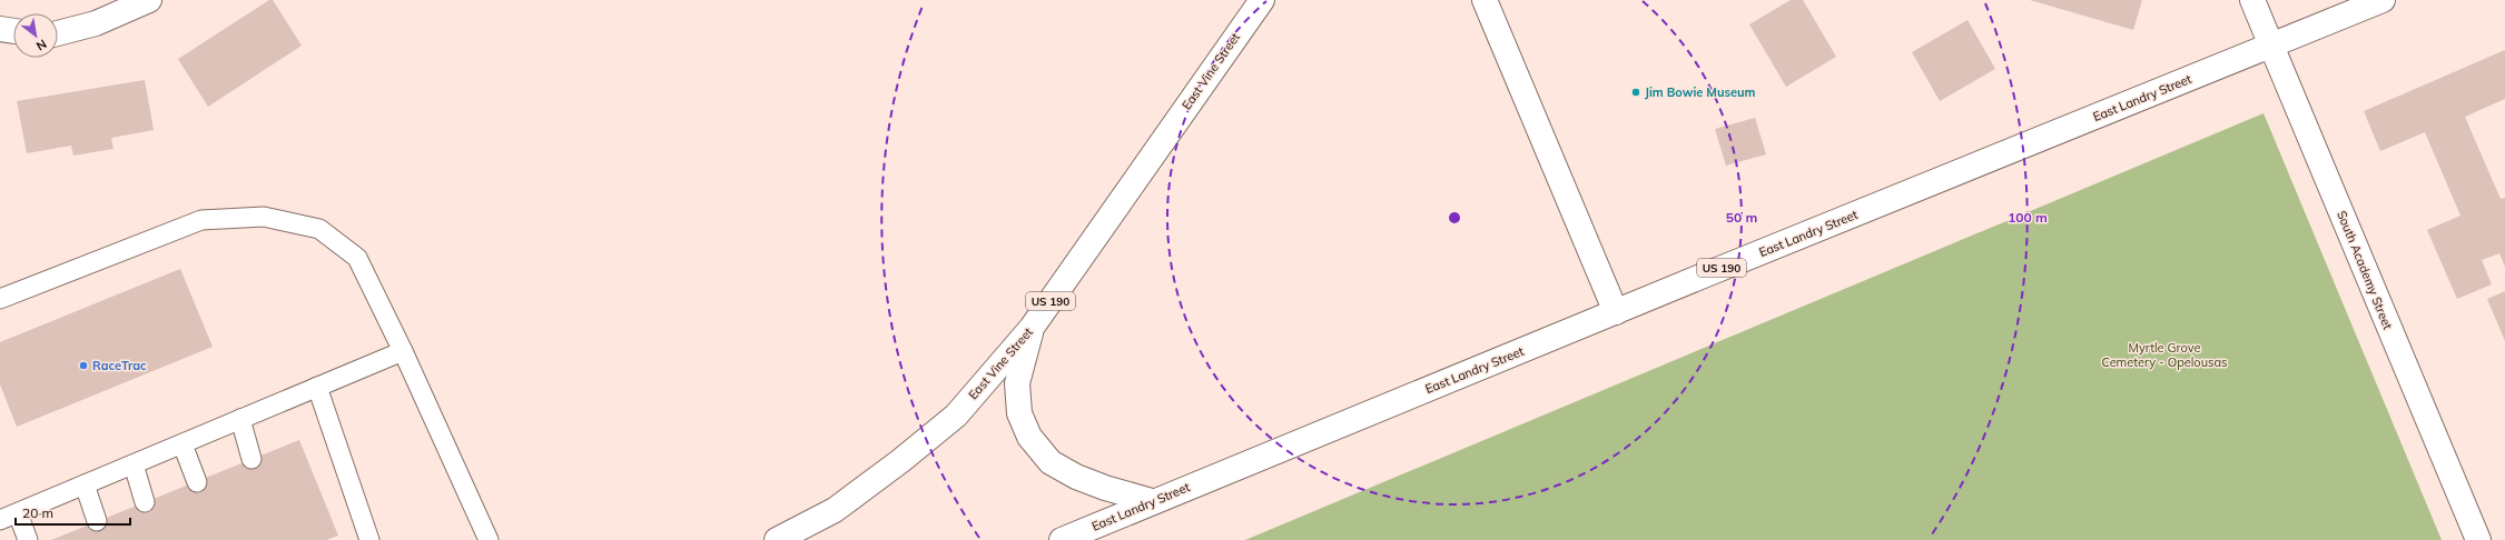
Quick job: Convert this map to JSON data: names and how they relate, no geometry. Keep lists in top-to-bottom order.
{
  "streets": {
    "main road": [
      "East Vine Street",
      "East Landry Street",
      "US 190",
      "South Academy Street"
    ]
  },
  "crossings": [
    ["East Landry Street", "South Academy Street"]
  ],
  "parks": ["Myrtle Grove Cemetery - Opelousas"],
  "places": ["Jim Bowie Museum", "RaceTrac"],
  "scale_bar": "20 m",
  "north": "bottom right",
  "rings": ["50 m", "100 m"]
}
